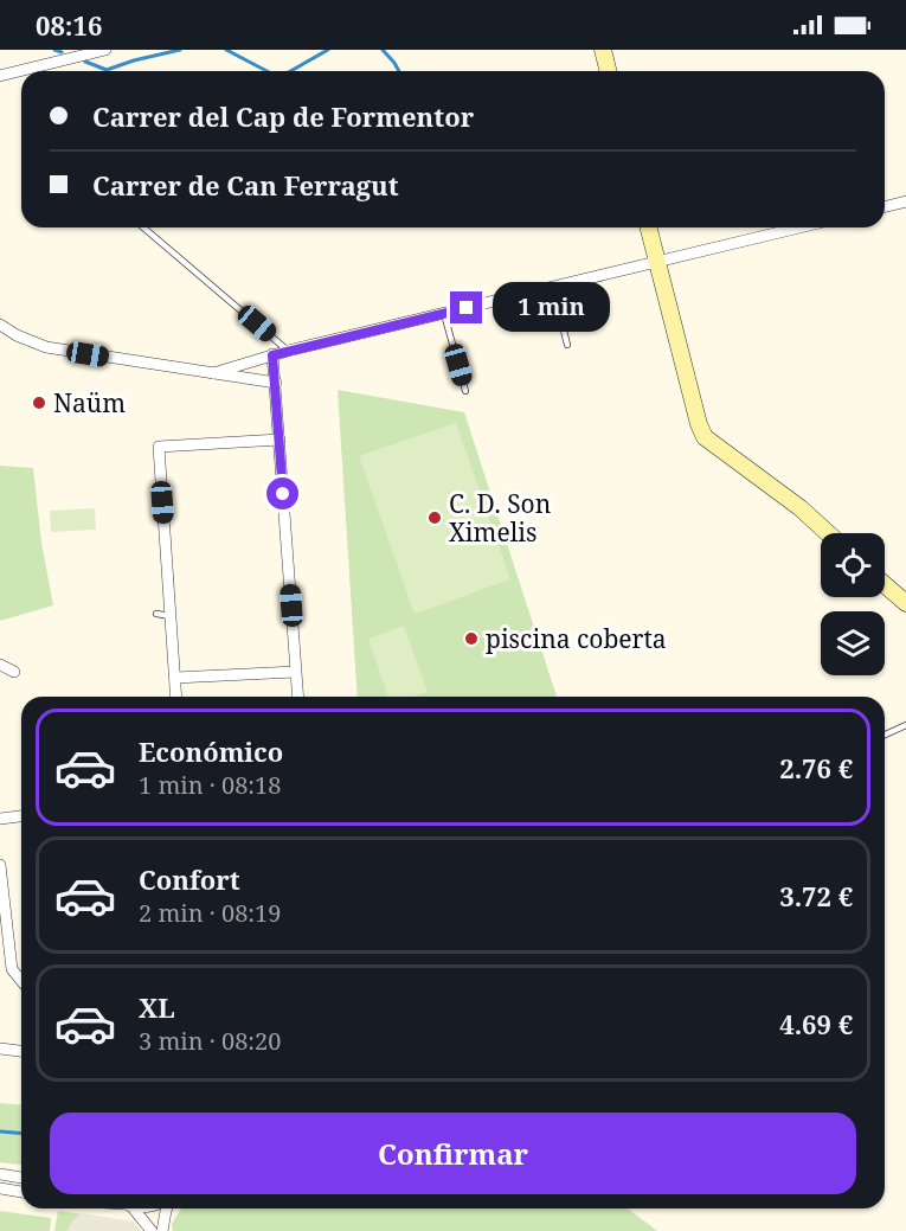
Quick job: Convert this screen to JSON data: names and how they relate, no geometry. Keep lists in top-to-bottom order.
{
  "places": ["Naüm", "C. D. Son Ximelis", "piscina coberta"],
  "page": {
    "status": "08:16",
    "banner": ["Carrer del Cap de Formentor", "Carrer de Can Ferragut"],
    "bubble": "1 min",
    "list": [
      {
        "name": "Económico",
        "note": "1 min · 08:18",
        "value": "2.76 €"
      },
      {
        "name": "Confort",
        "note": "2 min · 08:19",
        "value": "3.72 €"
      },
      {
        "name": "XL",
        "note": "3 min · 08:20",
        "value": "4.69 €"
      }
    ],
    "buttons": "Confirmar"
  }
}
